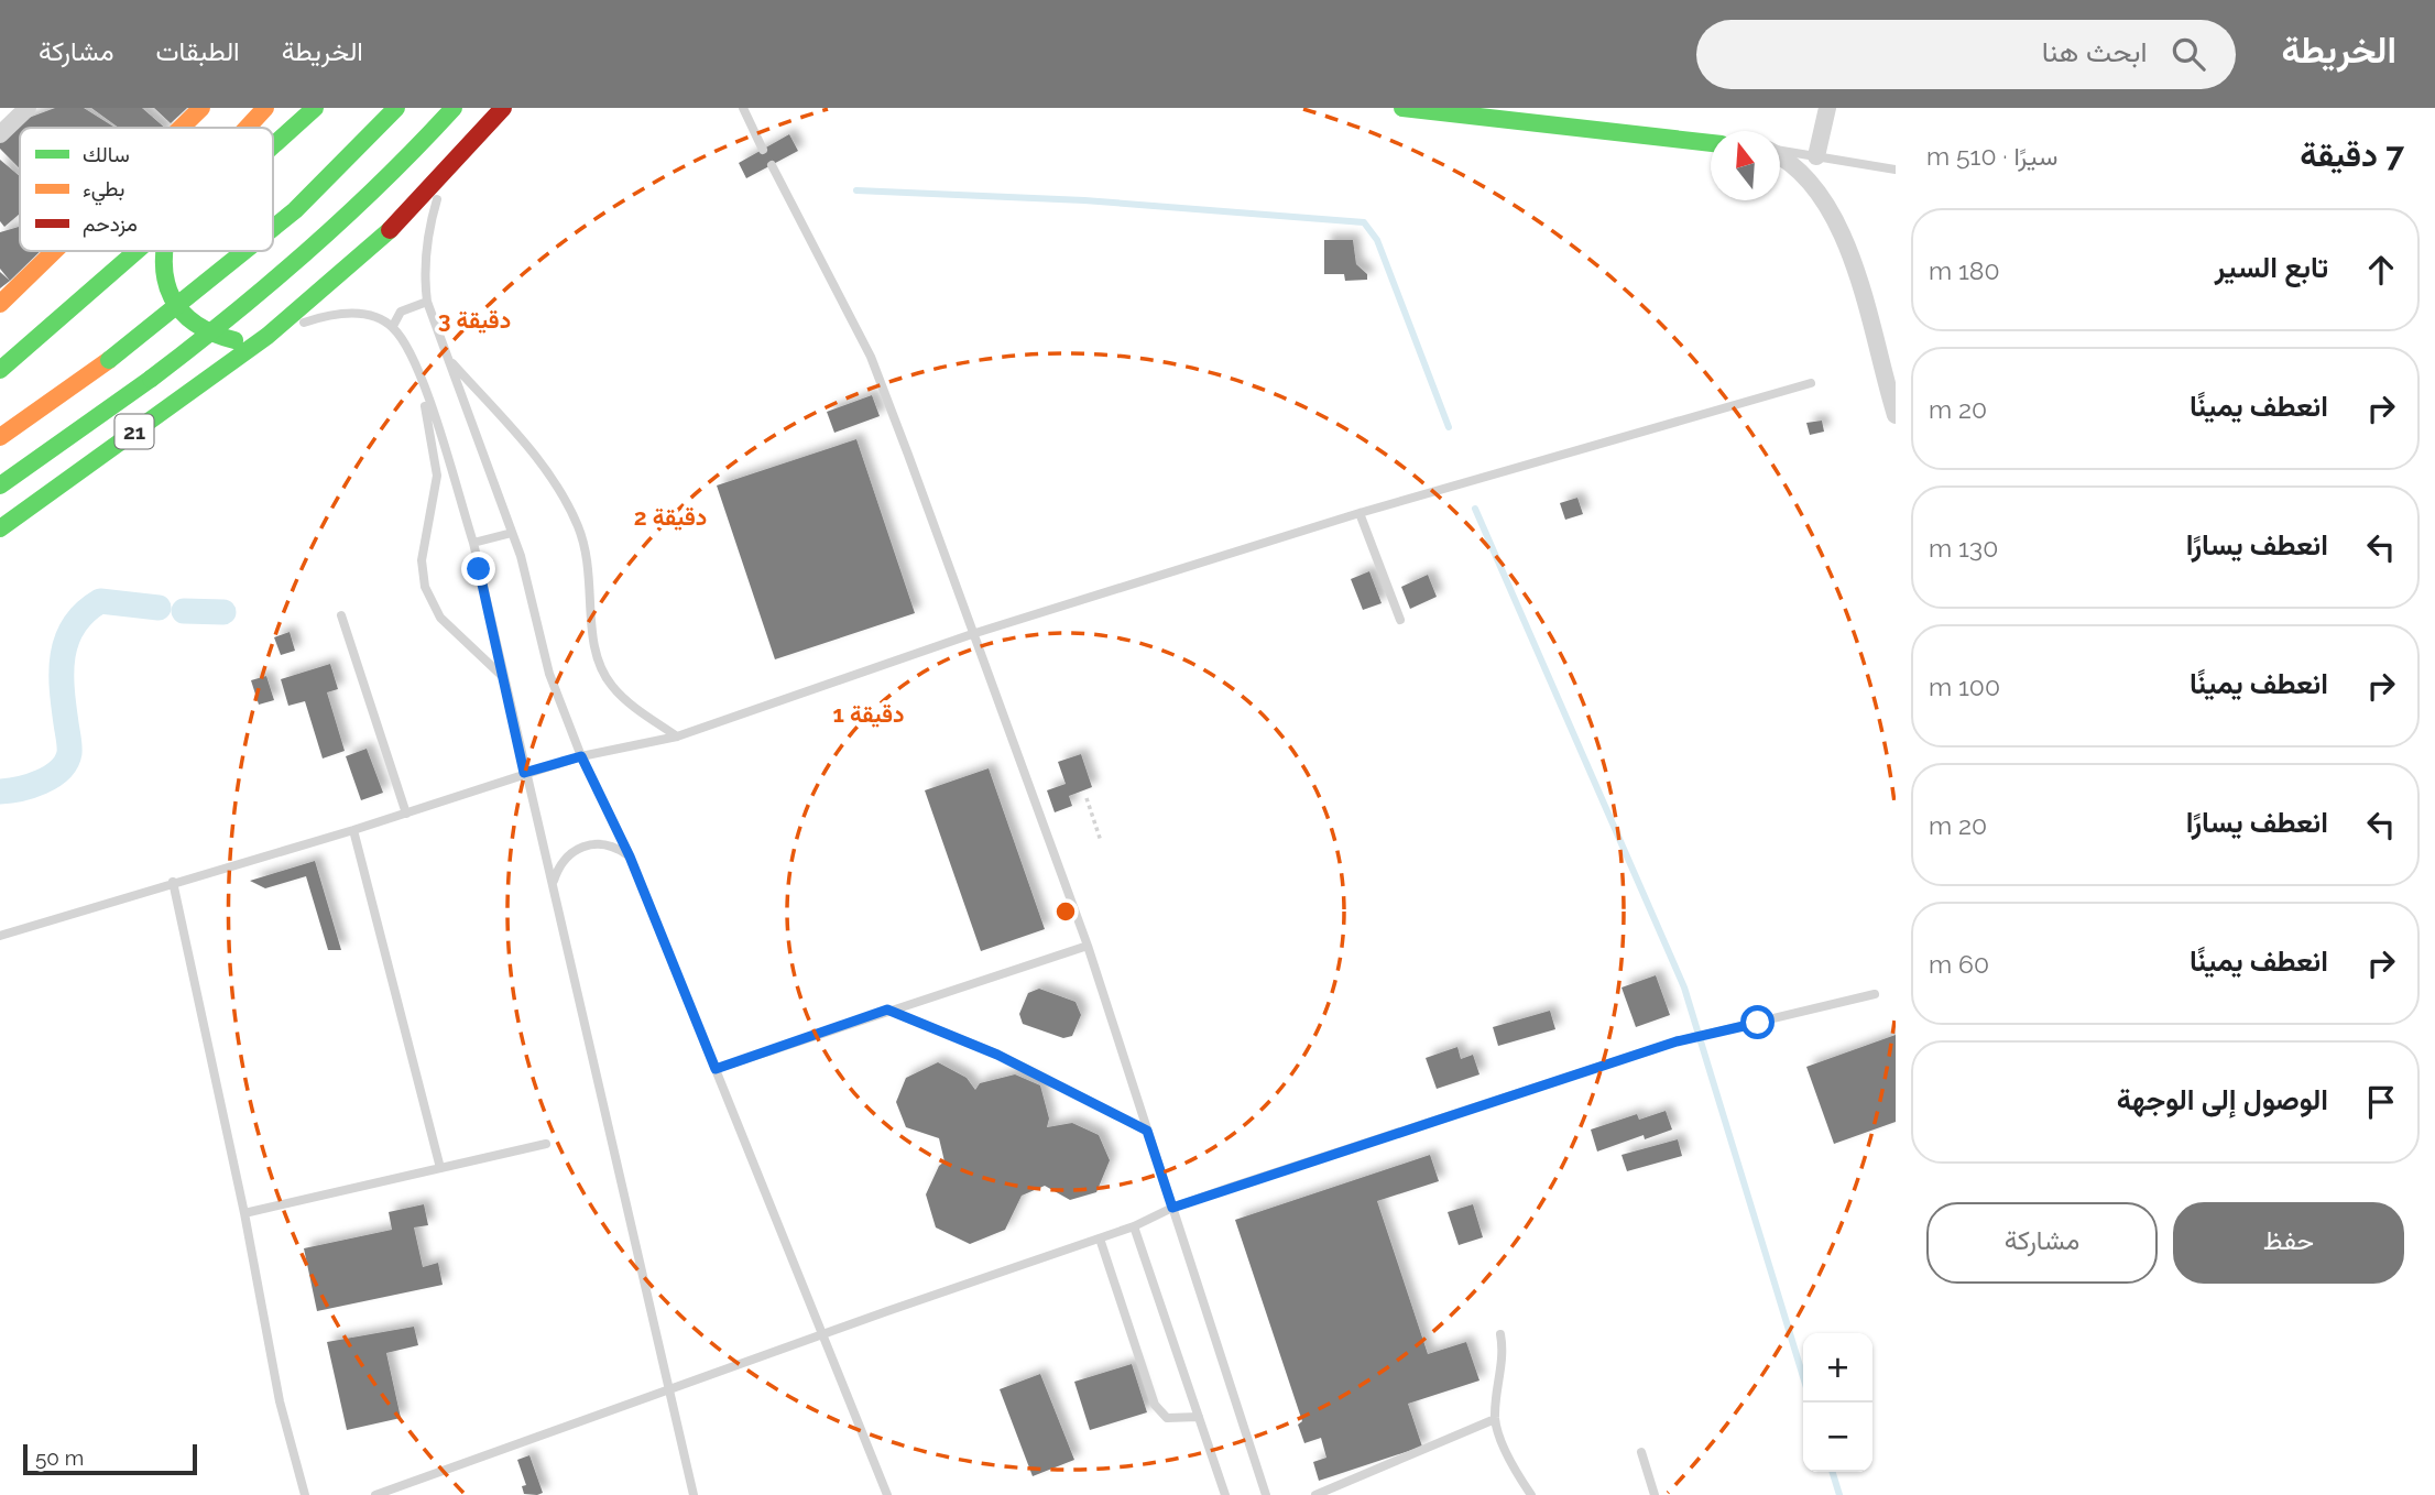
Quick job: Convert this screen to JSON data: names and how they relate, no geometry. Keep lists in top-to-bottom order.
{
  "streets": {
    "main road": ["21"]
  },
  "legend": ["سالك", "بطيء", "مزدحم"],
  "scale_bar": "50 m",
  "north": "top",
  "page": {
    "header": "الخريطة",
    "search": "ابحث هنا",
    "nav": ["الخريطة", "الطبقات", "مشاركة"],
    "heading": ["7 دقيقة", "سيرًا · 510 m"],
    "list": [
      ["تابع السير", "180 m"],
      ["انعطف يمينًا", "20 m"],
      ["انعطف يسارًا", "130 m"],
      ["انعطف يمينًا", "100 m"],
      ["انعطف يسارًا", "20 m"],
      ["انعطف يمينًا", "60 m"],
      "الوصول إلى الوجهة"
    ],
    "buttons": ["حفظ", "مشاركة"],
    "map_buttons": ["+", "−"],
    "scale": "50 m"
  },
  "rings": ["3 دقيقة", "2 دقيقة", "1 دقيقة"]
}
